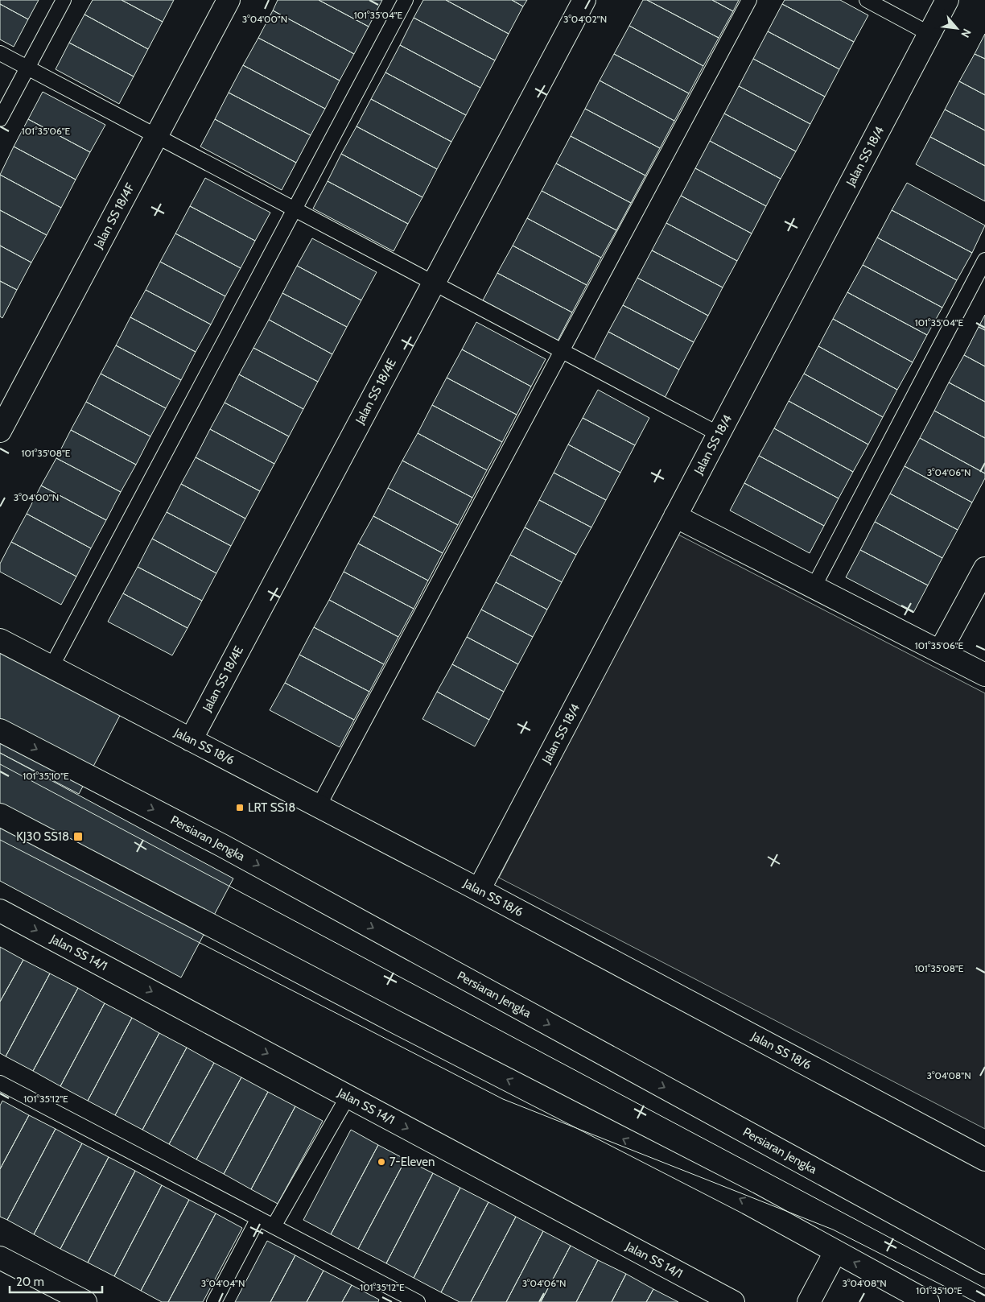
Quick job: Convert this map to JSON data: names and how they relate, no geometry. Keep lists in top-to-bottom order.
{
  "streets": {
    "street": [
      "Jalan SS 18/4",
      "Jalan SS 18/4F",
      "Jalan SS 18/4E",
      "Jalan SS 18/6",
      "Persiaran Jengka",
      "Jalan SS 14/1"
    ]
  },
  "crossings": [
    ["Jalan SS 18/4", "Jalan SS 18/6"],
    ["Jalan SS 18/4E", "Jalan SS 18/6"]
  ],
  "places": {
    "transit": ["LRT SS18", "KJ30 SS18"],
    "other": ["7-Eleven"]
  },
  "scale_bar": "20 m",
  "north": "bottom right",
  "coordinates": [
    "101°35'04\"E",
    "3°04'00\"N",
    "3°04'02\"N",
    "101°35'06\"E",
    "101°35'08\"E",
    "3°04'06\"N",
    "101°35'10\"E",
    "3°04'08\"N",
    "101°35'12\"E",
    "3°04'04\"N"
  ]
}
